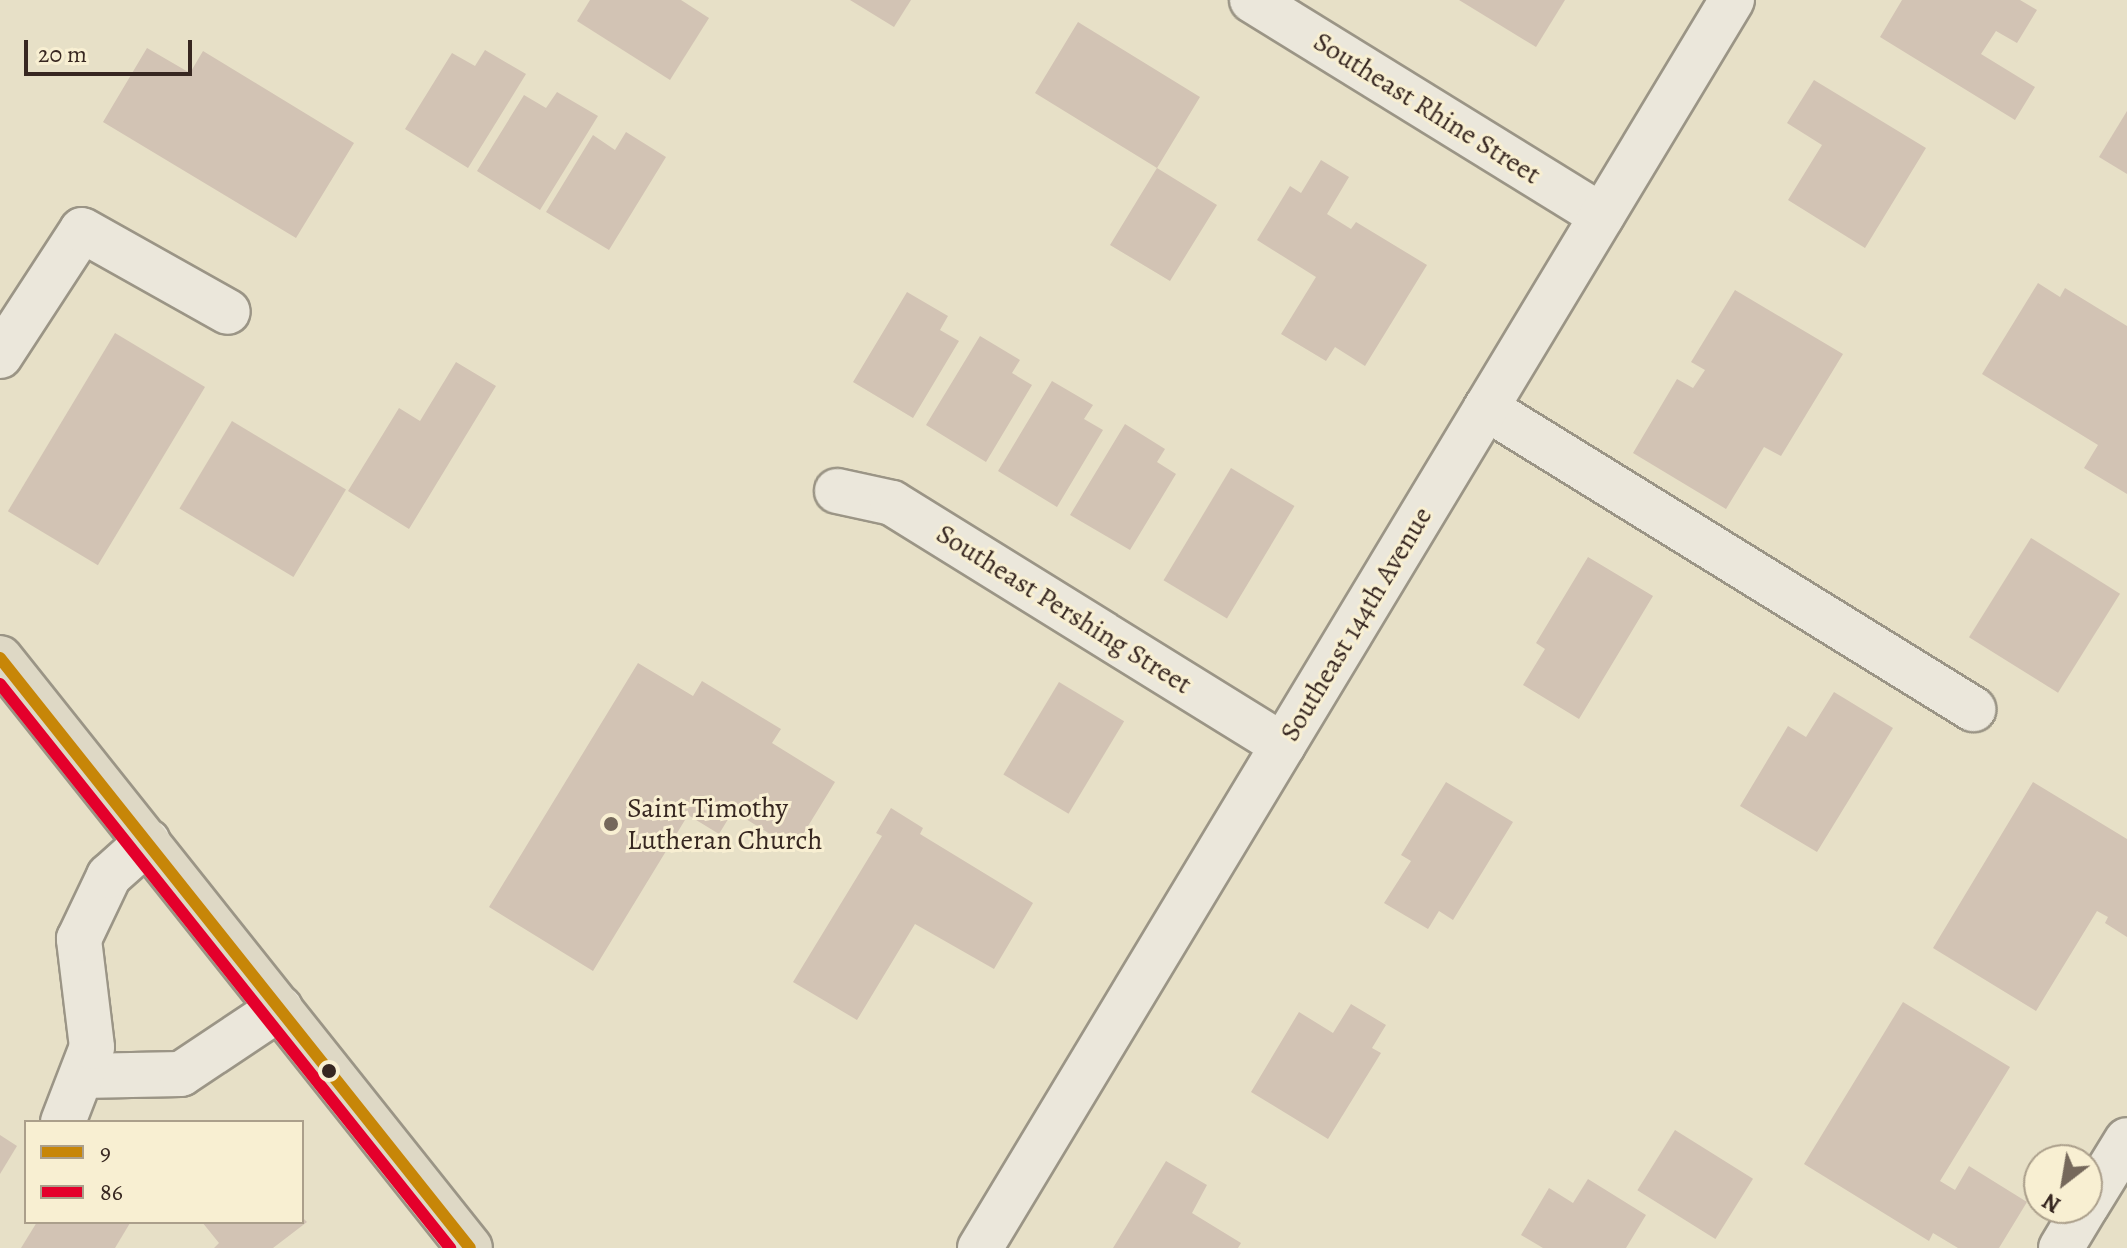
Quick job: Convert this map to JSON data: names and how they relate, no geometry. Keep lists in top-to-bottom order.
{
  "streets": {
    "street": ["Southeast Rhine Street", "Southeast Pershing Street", "Southeast 144th Avenue"]
  },
  "crossings": [
    ["Southeast Rhine Street", "Southeast 144th Avenue"],
    ["Southeast Pershing Street", "Southeast 144th Avenue"]
  ],
  "places": ["Saint Timothy Lutheran Church"],
  "lines": ["transit line 9", "transit line 86"],
  "legend": ["9", "86"],
  "scale_bar": "20 m",
  "north": "bottom left"
}
